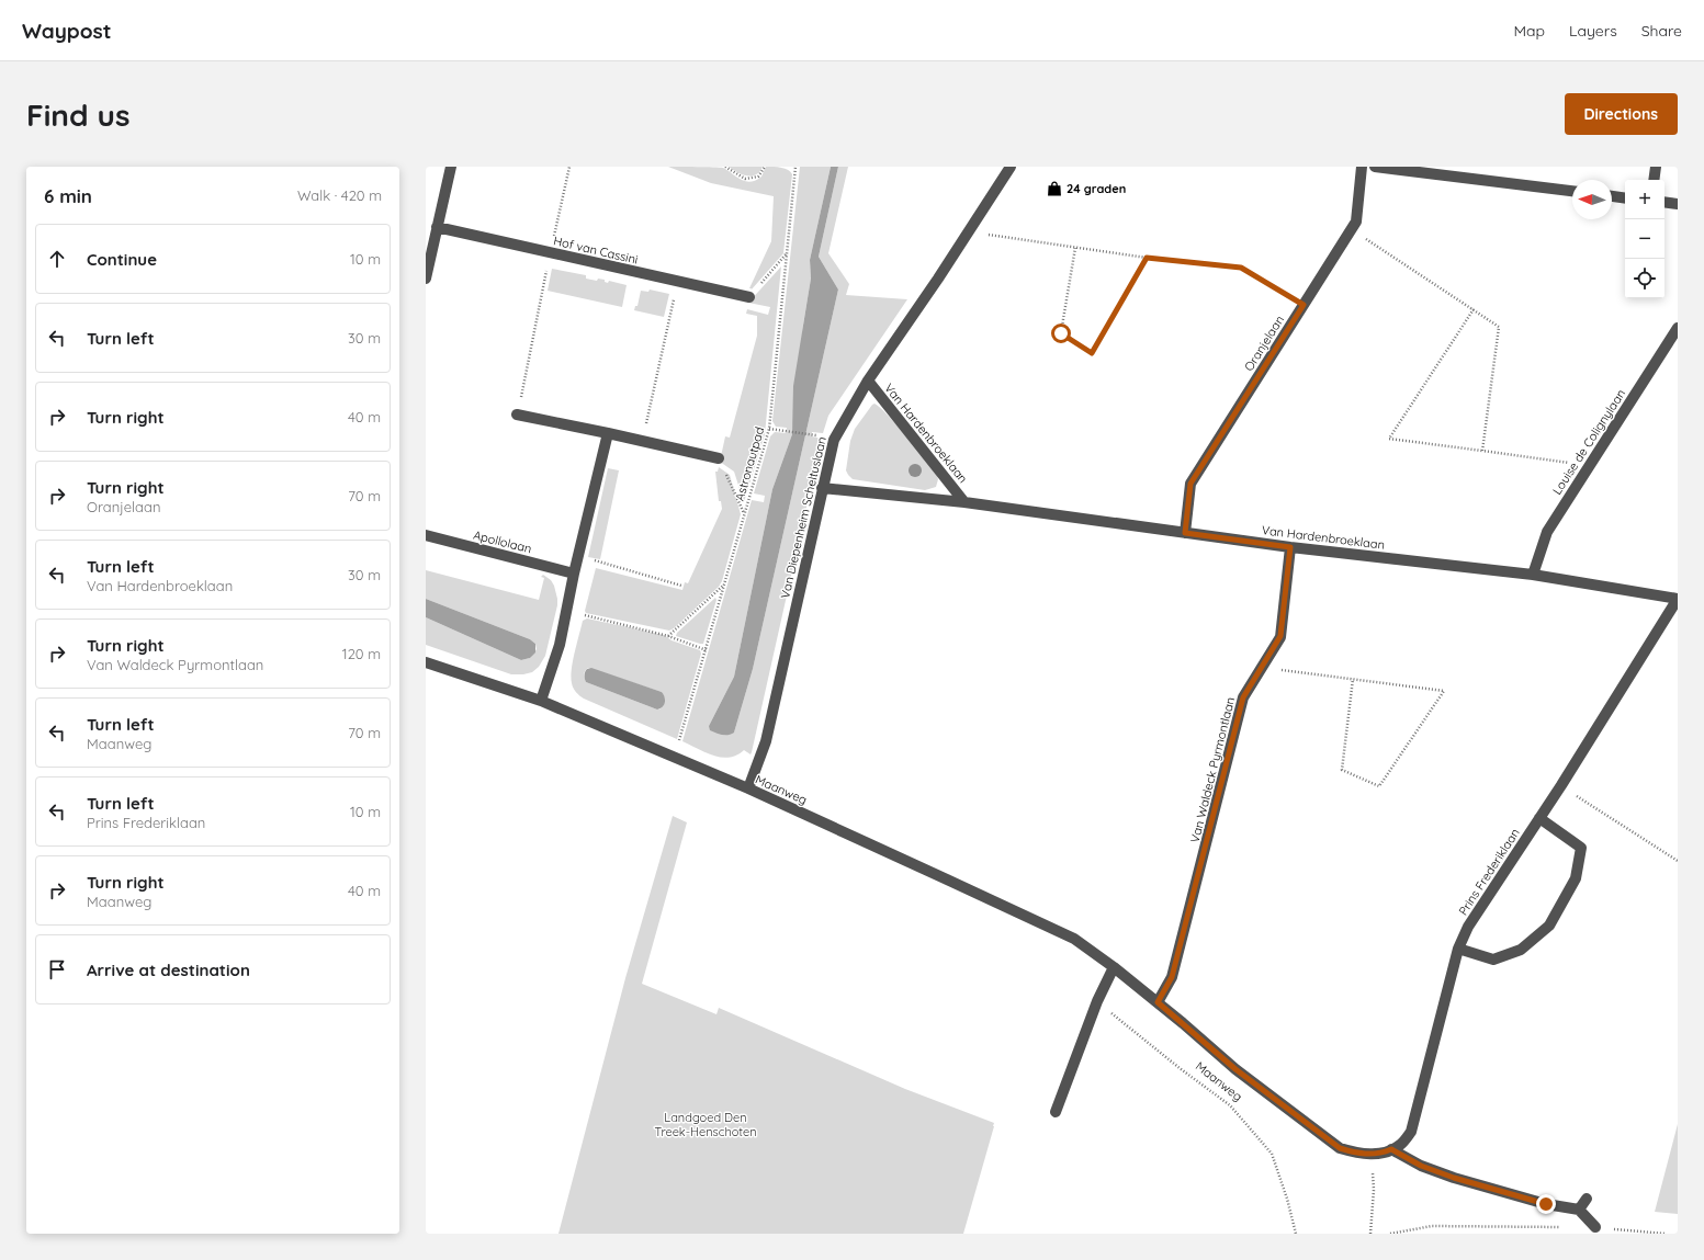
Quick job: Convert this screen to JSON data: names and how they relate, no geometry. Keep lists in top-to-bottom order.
{
  "streets": {
    "street": [
      "Hof van Cassini",
      "Oranjelaan",
      "Van Hardenbroeklaan",
      "Louise de Colignylaan",
      "Van Diepenheim Scheltuslaan",
      "Apollolaan",
      "Van Waldeck Pyrmontlaan",
      "Maanweg",
      "Prins Frederiklaan"
    ],
    "path": ["Astronautpad"]
  },
  "crossings": [
    ["Oranjelaan", "Van Hardenbroeklaan"],
    ["Van Hardenbroeklaan", "Louise de Colignylaan"],
    ["Van Hardenbroeklaan", "Van Diepenheim Scheltuslaan"],
    ["Van Hardenbroeklaan", "Van Waldeck Pyrmontlaan"],
    ["Van Hardenbroeklaan", "Prins Frederiklaan"],
    ["Astronautpad", "Maanweg"],
    ["Van Diepenheim Scheltuslaan", "Maanweg"],
    ["Van Waldeck Pyrmontlaan", "Maanweg"],
    ["Maanweg", "Prins Frederiklaan"]
  ],
  "parks": ["Landgoed Den Treek-Henschoten"],
  "places": {
    "shop": ["24 graden"]
  },
  "north": "left",
  "page": {
    "header": "Waypost",
    "nav": ["Map", "Layers", "Share"],
    "buttons": "Directions",
    "title": "Find us",
    "heading": ["6 min", "Walk · 420 m"],
    "map_buttons": ["+", "−"],
    "list": [
      ["Continue", "10 m"],
      ["Turn left", "30 m"],
      ["Turn right", "40 m"],
      ["Turn right", "Oranjelaan", "70 m"],
      ["Turn left", "Van Hardenbroeklaan", "30 m"],
      ["Turn right", "Van Waldeck Pyrmontlaan", "120 m"],
      ["Turn left", "Maanweg", "70 m"],
      ["Turn left", "Prins Frederiklaan", "10 m"],
      ["Turn right", "Maanweg", "40 m"],
      "Arrive at destination"
    ]
  }
}
